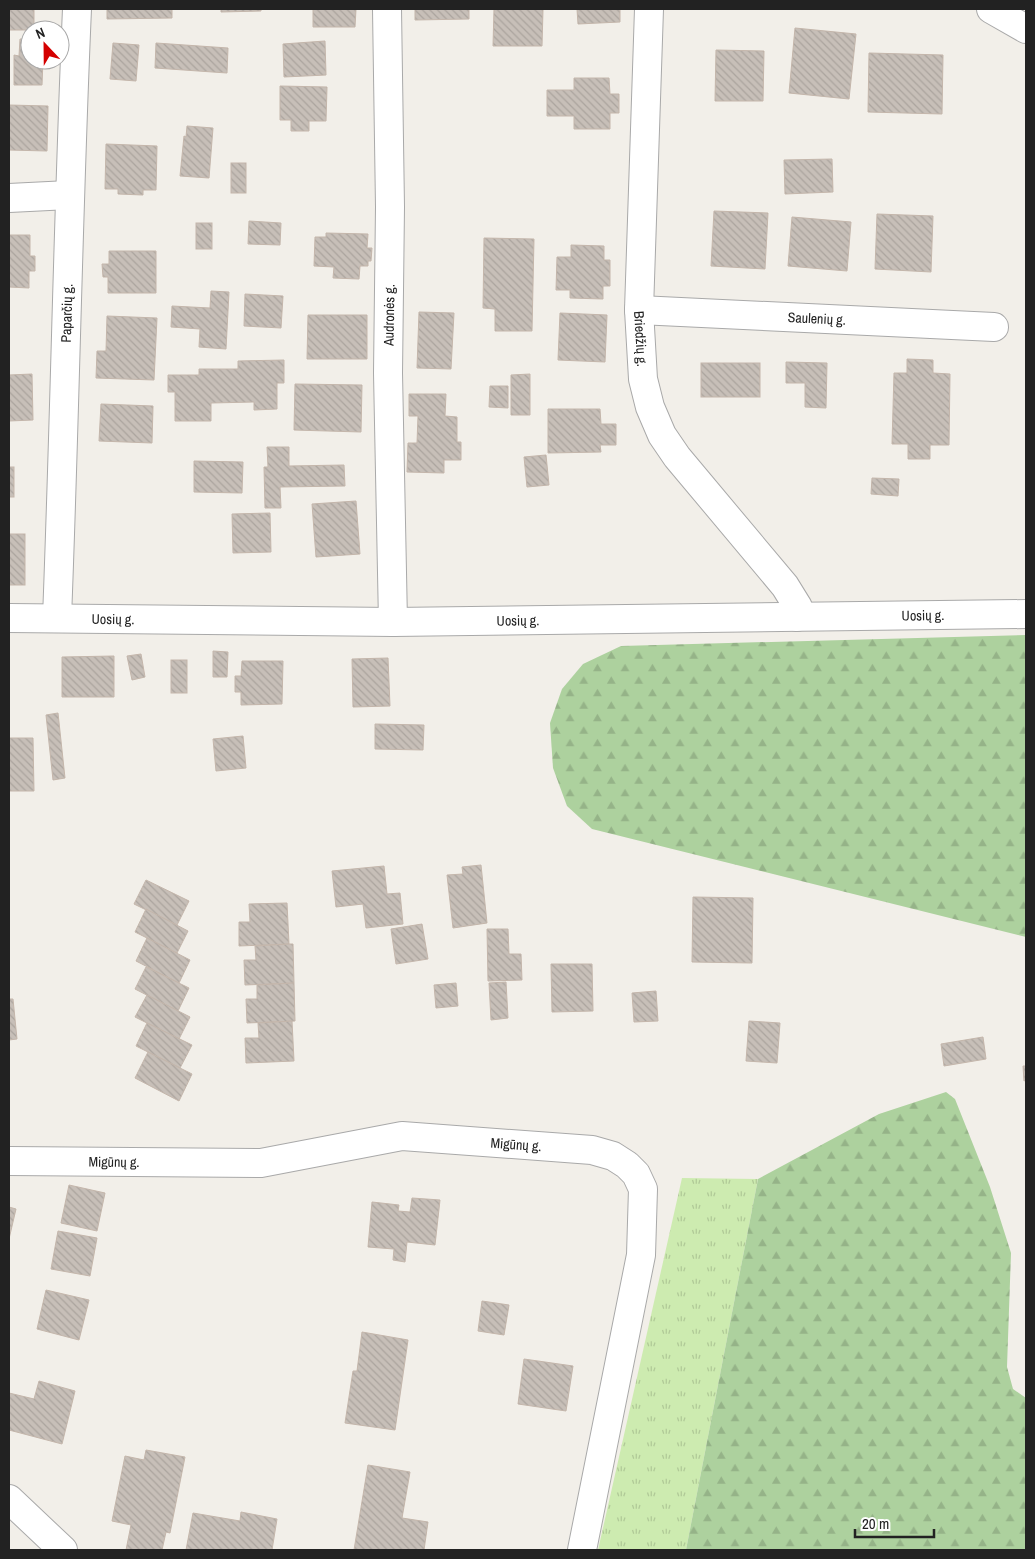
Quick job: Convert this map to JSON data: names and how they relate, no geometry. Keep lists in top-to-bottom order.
{
  "streets": {
    "street": [
      "Paparčių g.",
      "Audronės g.",
      "Saulenių g.",
      "Briedžių g.",
      "Uosių g.",
      "Migūnų g."
    ]
  },
  "crossings": [
    ["Paparčių g.", "Uosių g."],
    ["Audronės g.", "Uosių g."],
    ["Saulenių g.", "Briedžių g."],
    ["Briedžių g.", "Uosių g."]
  ],
  "scale_bar": "20 m",
  "north": "top"
}
